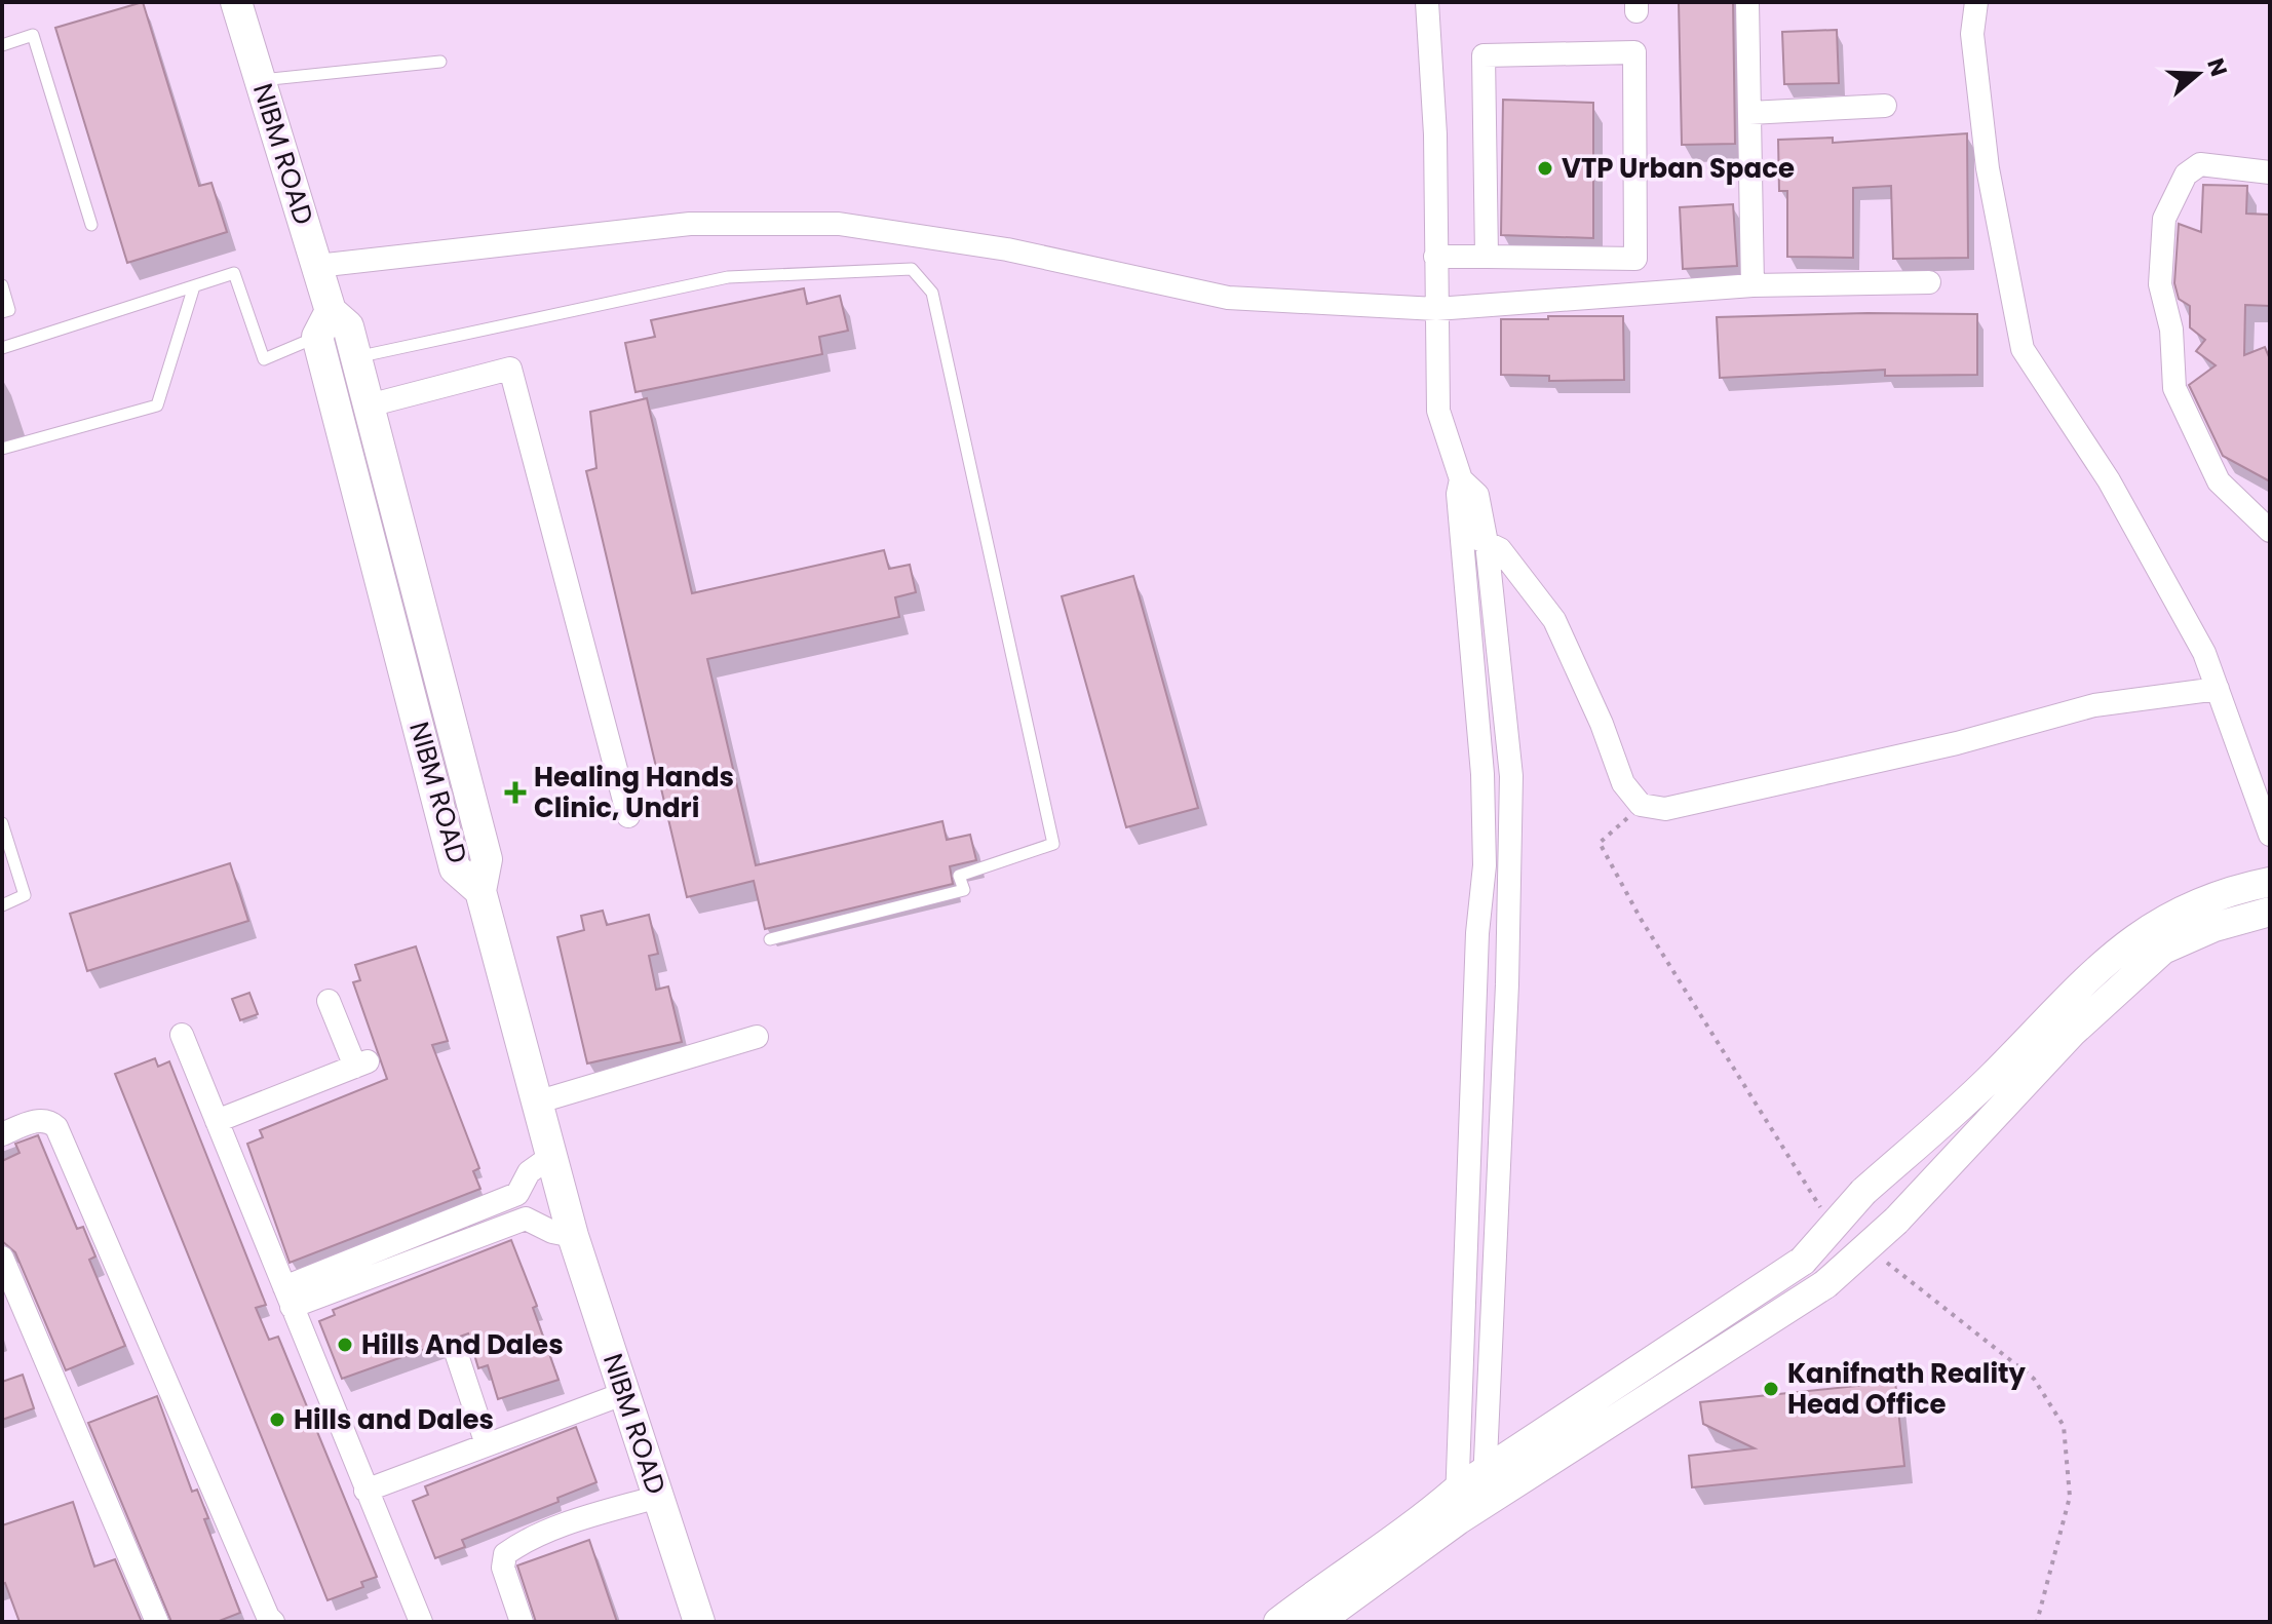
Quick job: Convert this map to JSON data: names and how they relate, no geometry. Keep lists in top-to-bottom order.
{
  "streets": {
    "main road": ["NIBM ROAD"]
  },
  "places": {
    "other": [
      "VTP Urban Space",
      "Hills And Dales",
      "Kanifnath Reality Head Office",
      "Hills and Dales"
    ],
    "health": ["Healing Hands Clinic, Undri"]
  },
  "north": "right"
}
